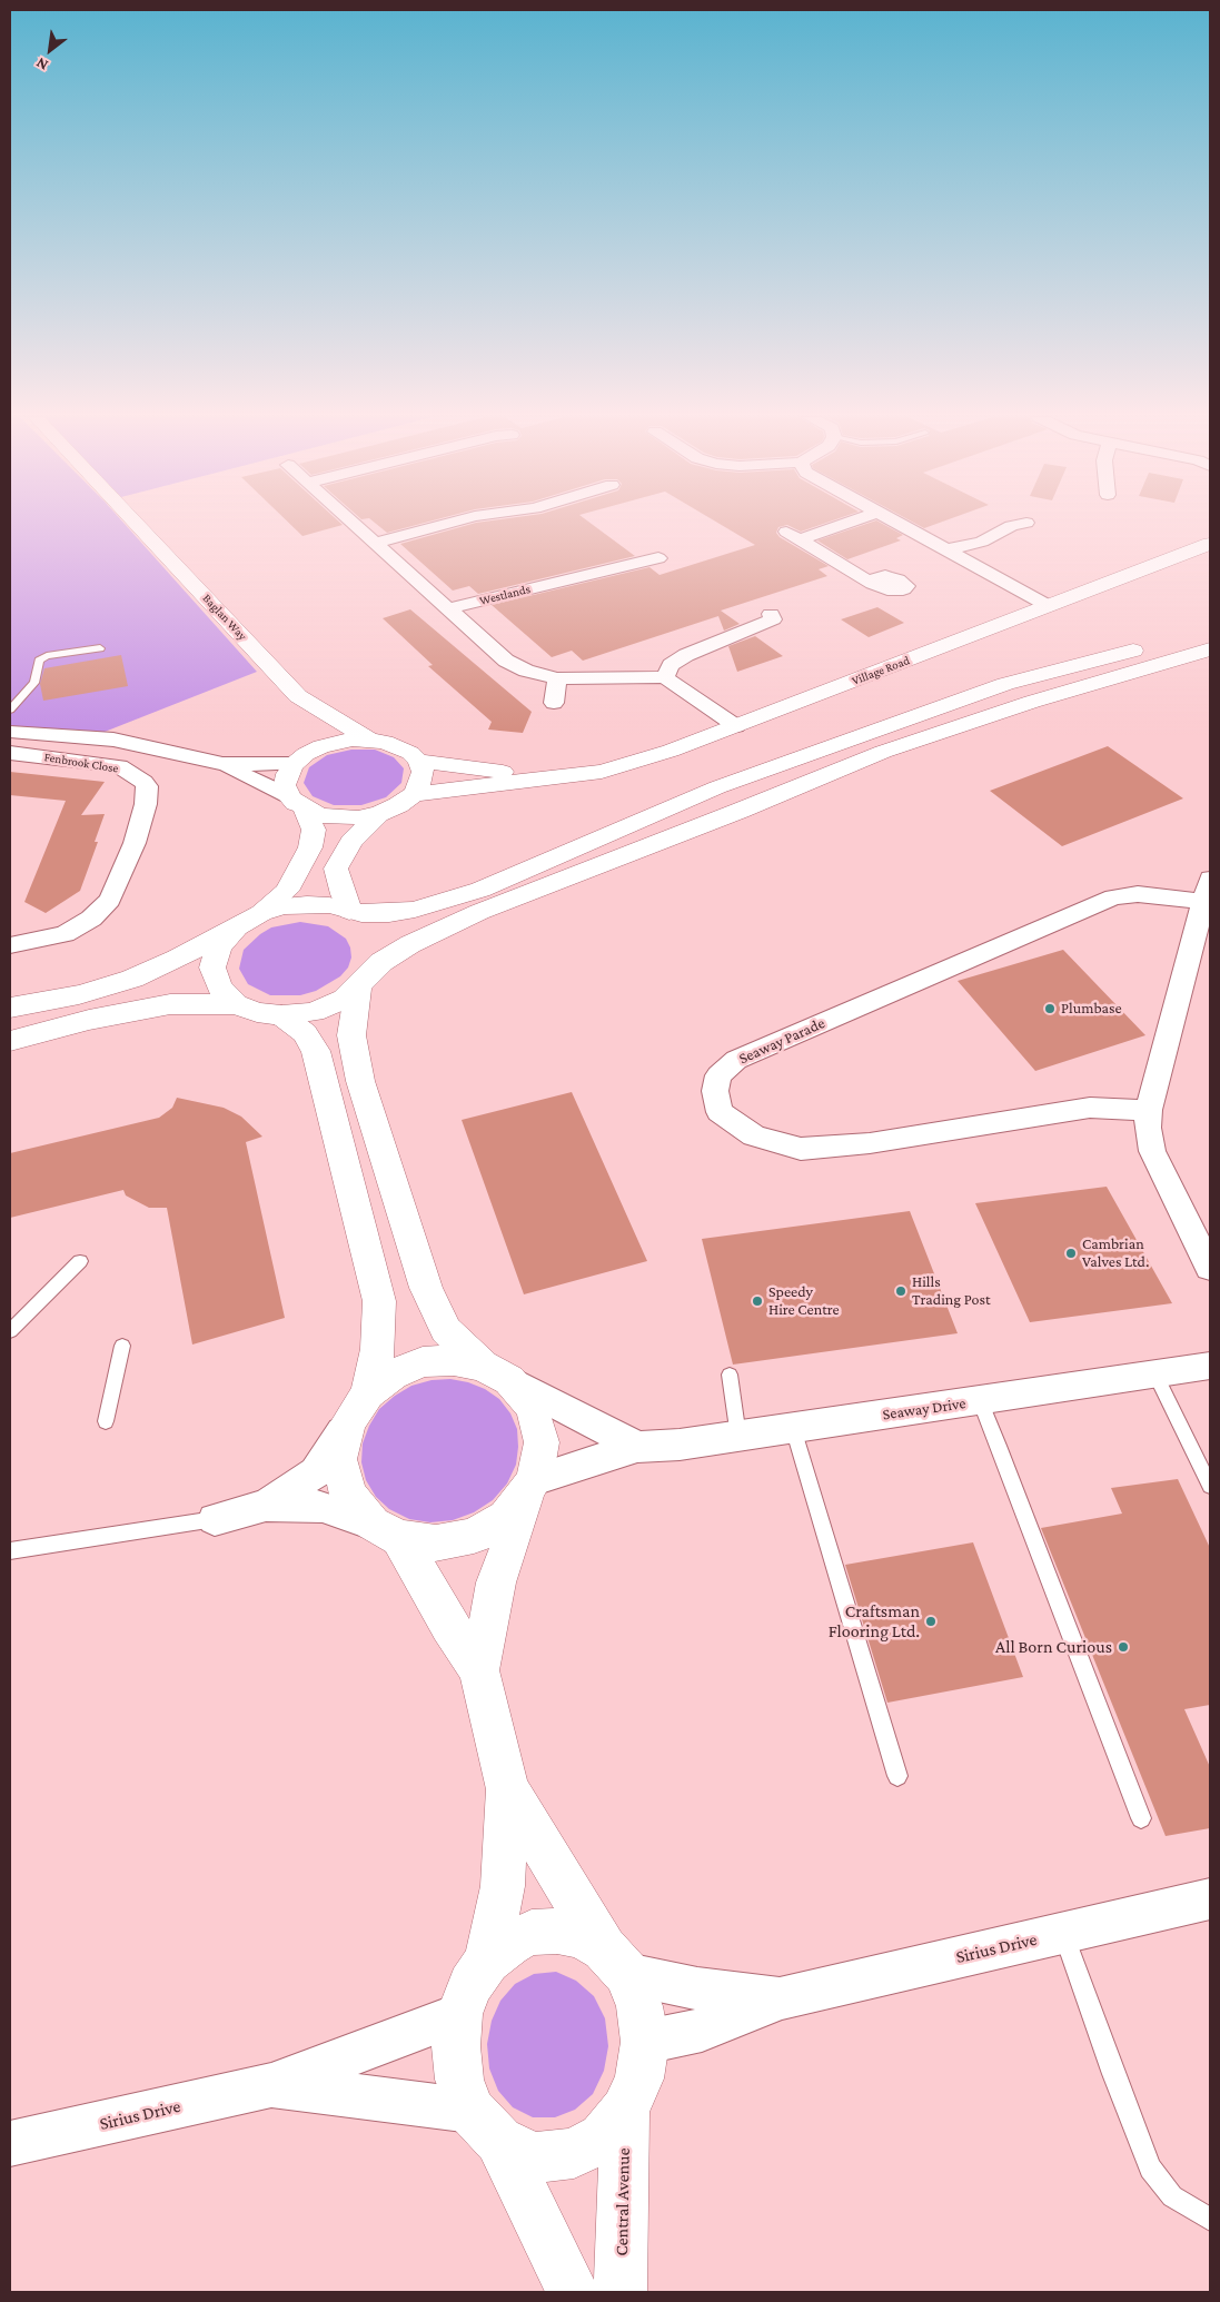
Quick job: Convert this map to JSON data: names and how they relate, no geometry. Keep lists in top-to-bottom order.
{
  "streets": {
    "street": [
      "Westlands",
      "Baglan Way",
      "Village Road",
      "Fenbrook Close",
      "Seaway Parade",
      "Seaway Drive",
      "Sirius Drive",
      "Central Avenue"
    ]
  },
  "crossings": [
    ["Baglan Way", "Village Road"],
    ["Baglan Way", "Fenbrook Close"],
    ["Village Road", "Fenbrook Close"]
  ],
  "places": [
    "Plumbase",
    "Cambrian Valves Ltd.",
    "Hills Trading Post",
    "Speedy Hire Centre",
    "Craftsman Flooring Ltd.",
    "All Born Curious"
  ],
  "north": "bottom left"
}
